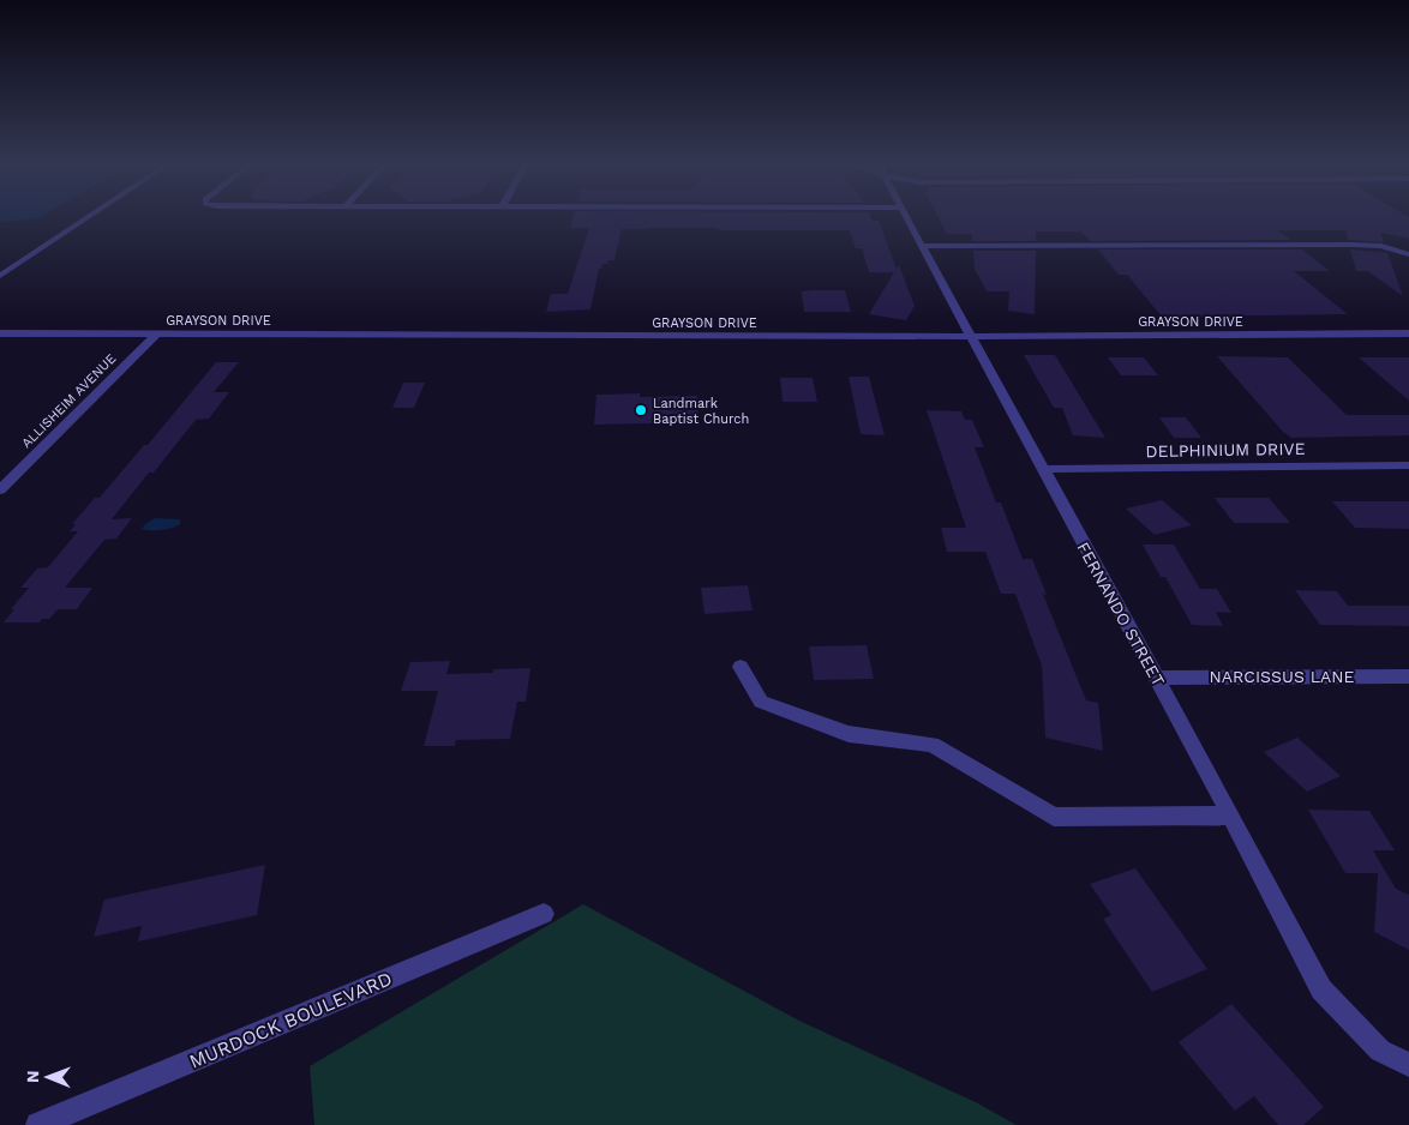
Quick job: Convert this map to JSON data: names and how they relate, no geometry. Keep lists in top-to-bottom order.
{
  "streets": {
    "street": [
      "GRAYSON DRIVE",
      "ALLISHEIM AVENUE",
      "DELPHINIUM DRIVE",
      "FERNANDO STREET",
      "NARCISSUS LANE",
      "MURDOCK BOULEVARD"
    ]
  },
  "crossings": [
    ["GRAYSON DRIVE", "ALLISHEIM AVENUE"],
    ["GRAYSON DRIVE", "FERNANDO STREET"],
    ["DELPHINIUM DRIVE", "FERNANDO STREET"],
    ["FERNANDO STREET", "NARCISSUS LANE"]
  ],
  "places": ["Landmark Baptist Church"],
  "north": "left"
}
